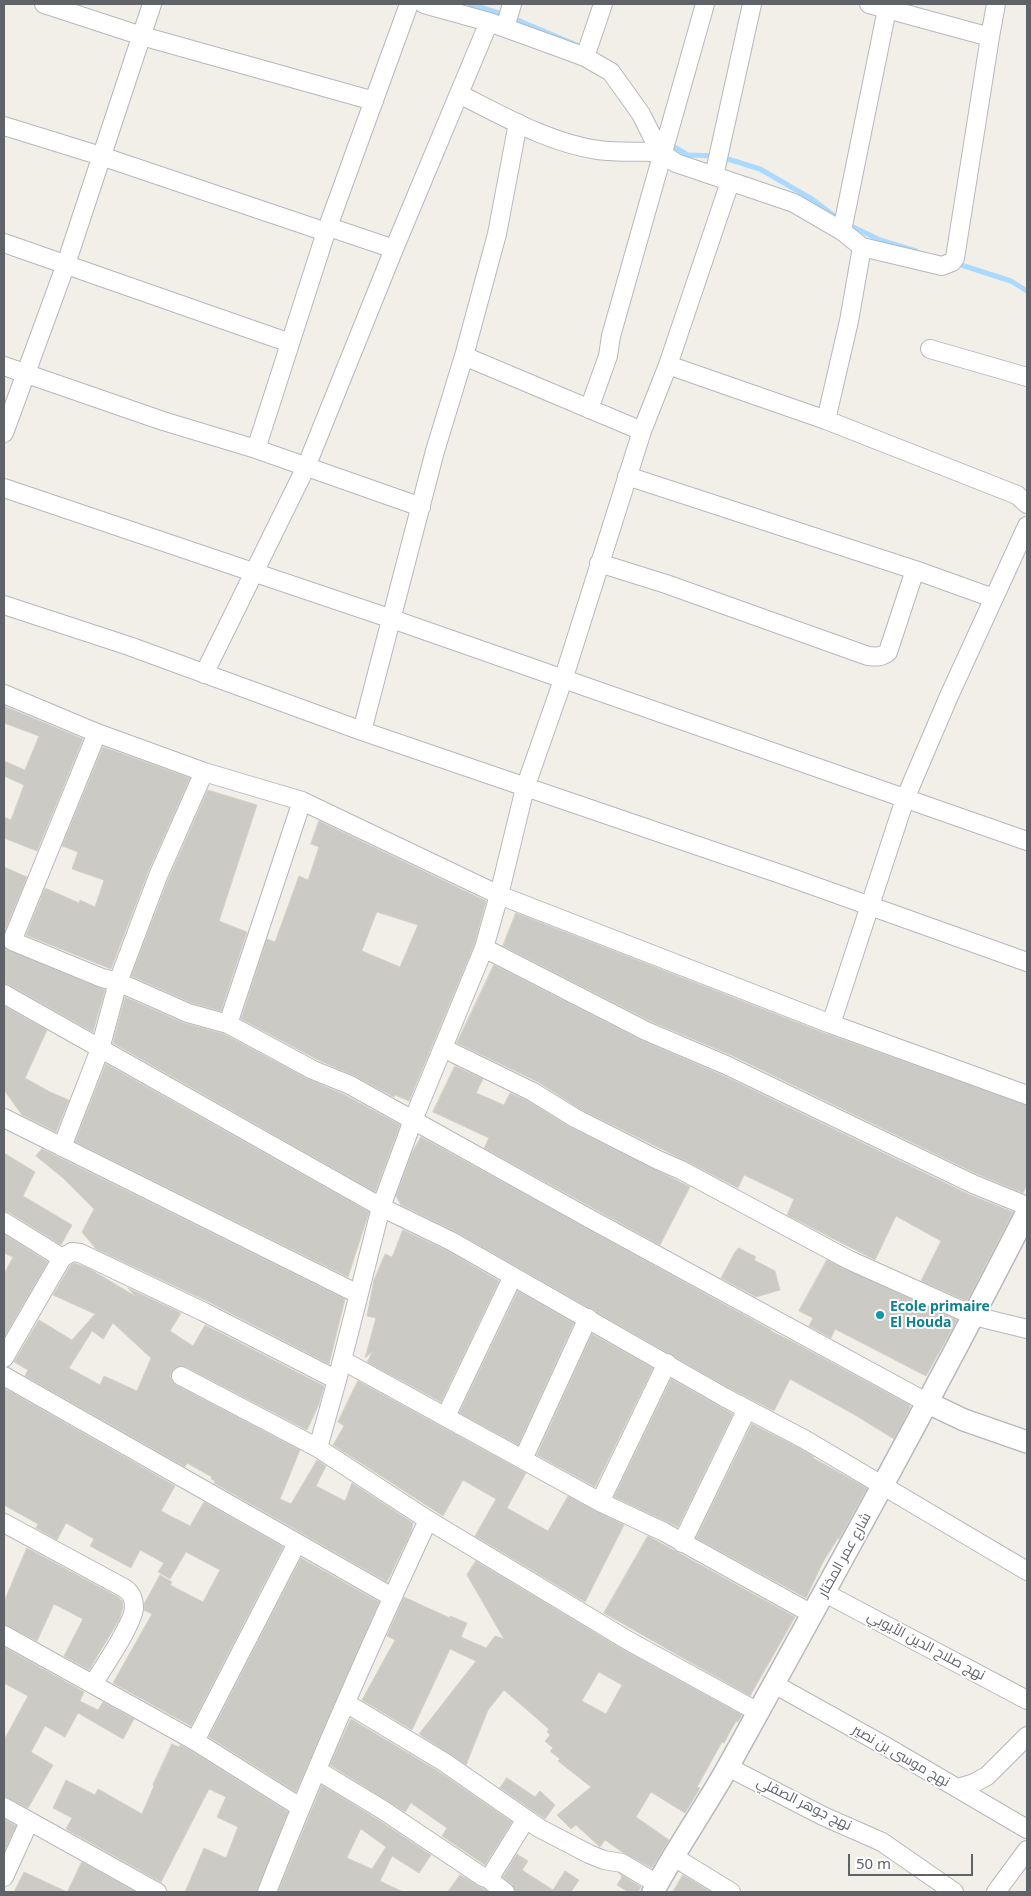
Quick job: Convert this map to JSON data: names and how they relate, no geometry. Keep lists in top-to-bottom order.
{
  "streets": {
    "street": [
      "شارع عمر المختار",
      "نهج صلاح الدين الأيوبي",
      "نهج موسى بن نصير",
      "نهج جوهر الصقلي"
    ]
  },
  "crossings": [
    ["شارع عمر المختار", "نهج صلاح الدين الأيوبي"],
    ["شارع عمر المختار", "نهج موسى بن نصير"],
    ["شارع عمر المختار", "نهج جوهر الصقلي"]
  ],
  "places": ["Ecole primaire El Houda"],
  "scale_bar": "50 m"
}
